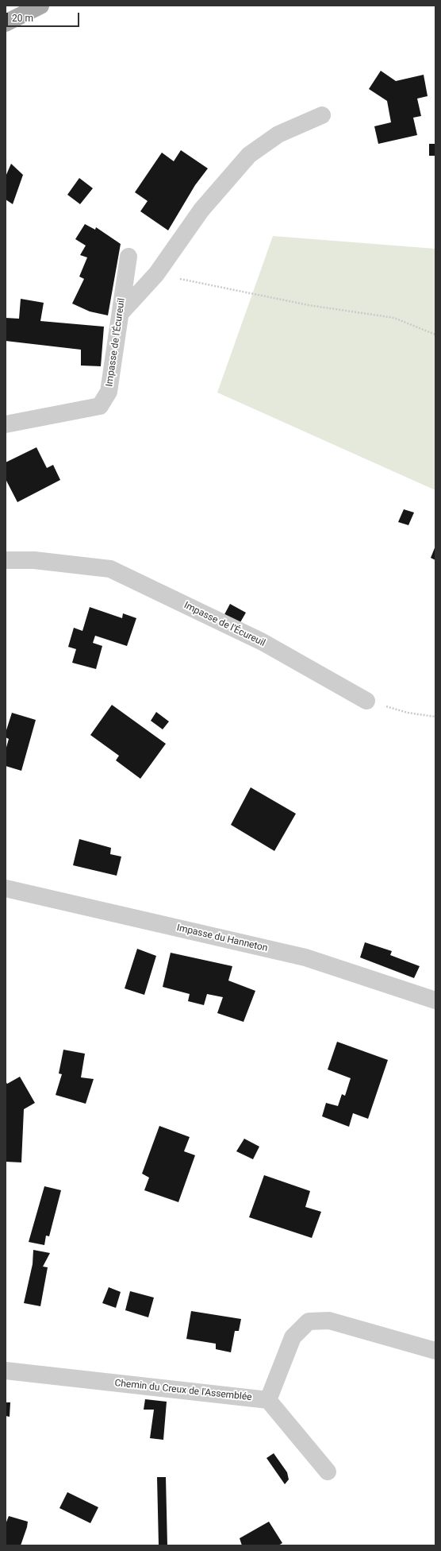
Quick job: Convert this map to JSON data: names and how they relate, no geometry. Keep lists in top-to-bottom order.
{
  "streets": {
    "street": ["Impasse de l'Écureuil", "Impasse du Hanneton", "Chemin du Creux de l'Assemblée"]
  },
  "scale_bar": "20 m"
}
